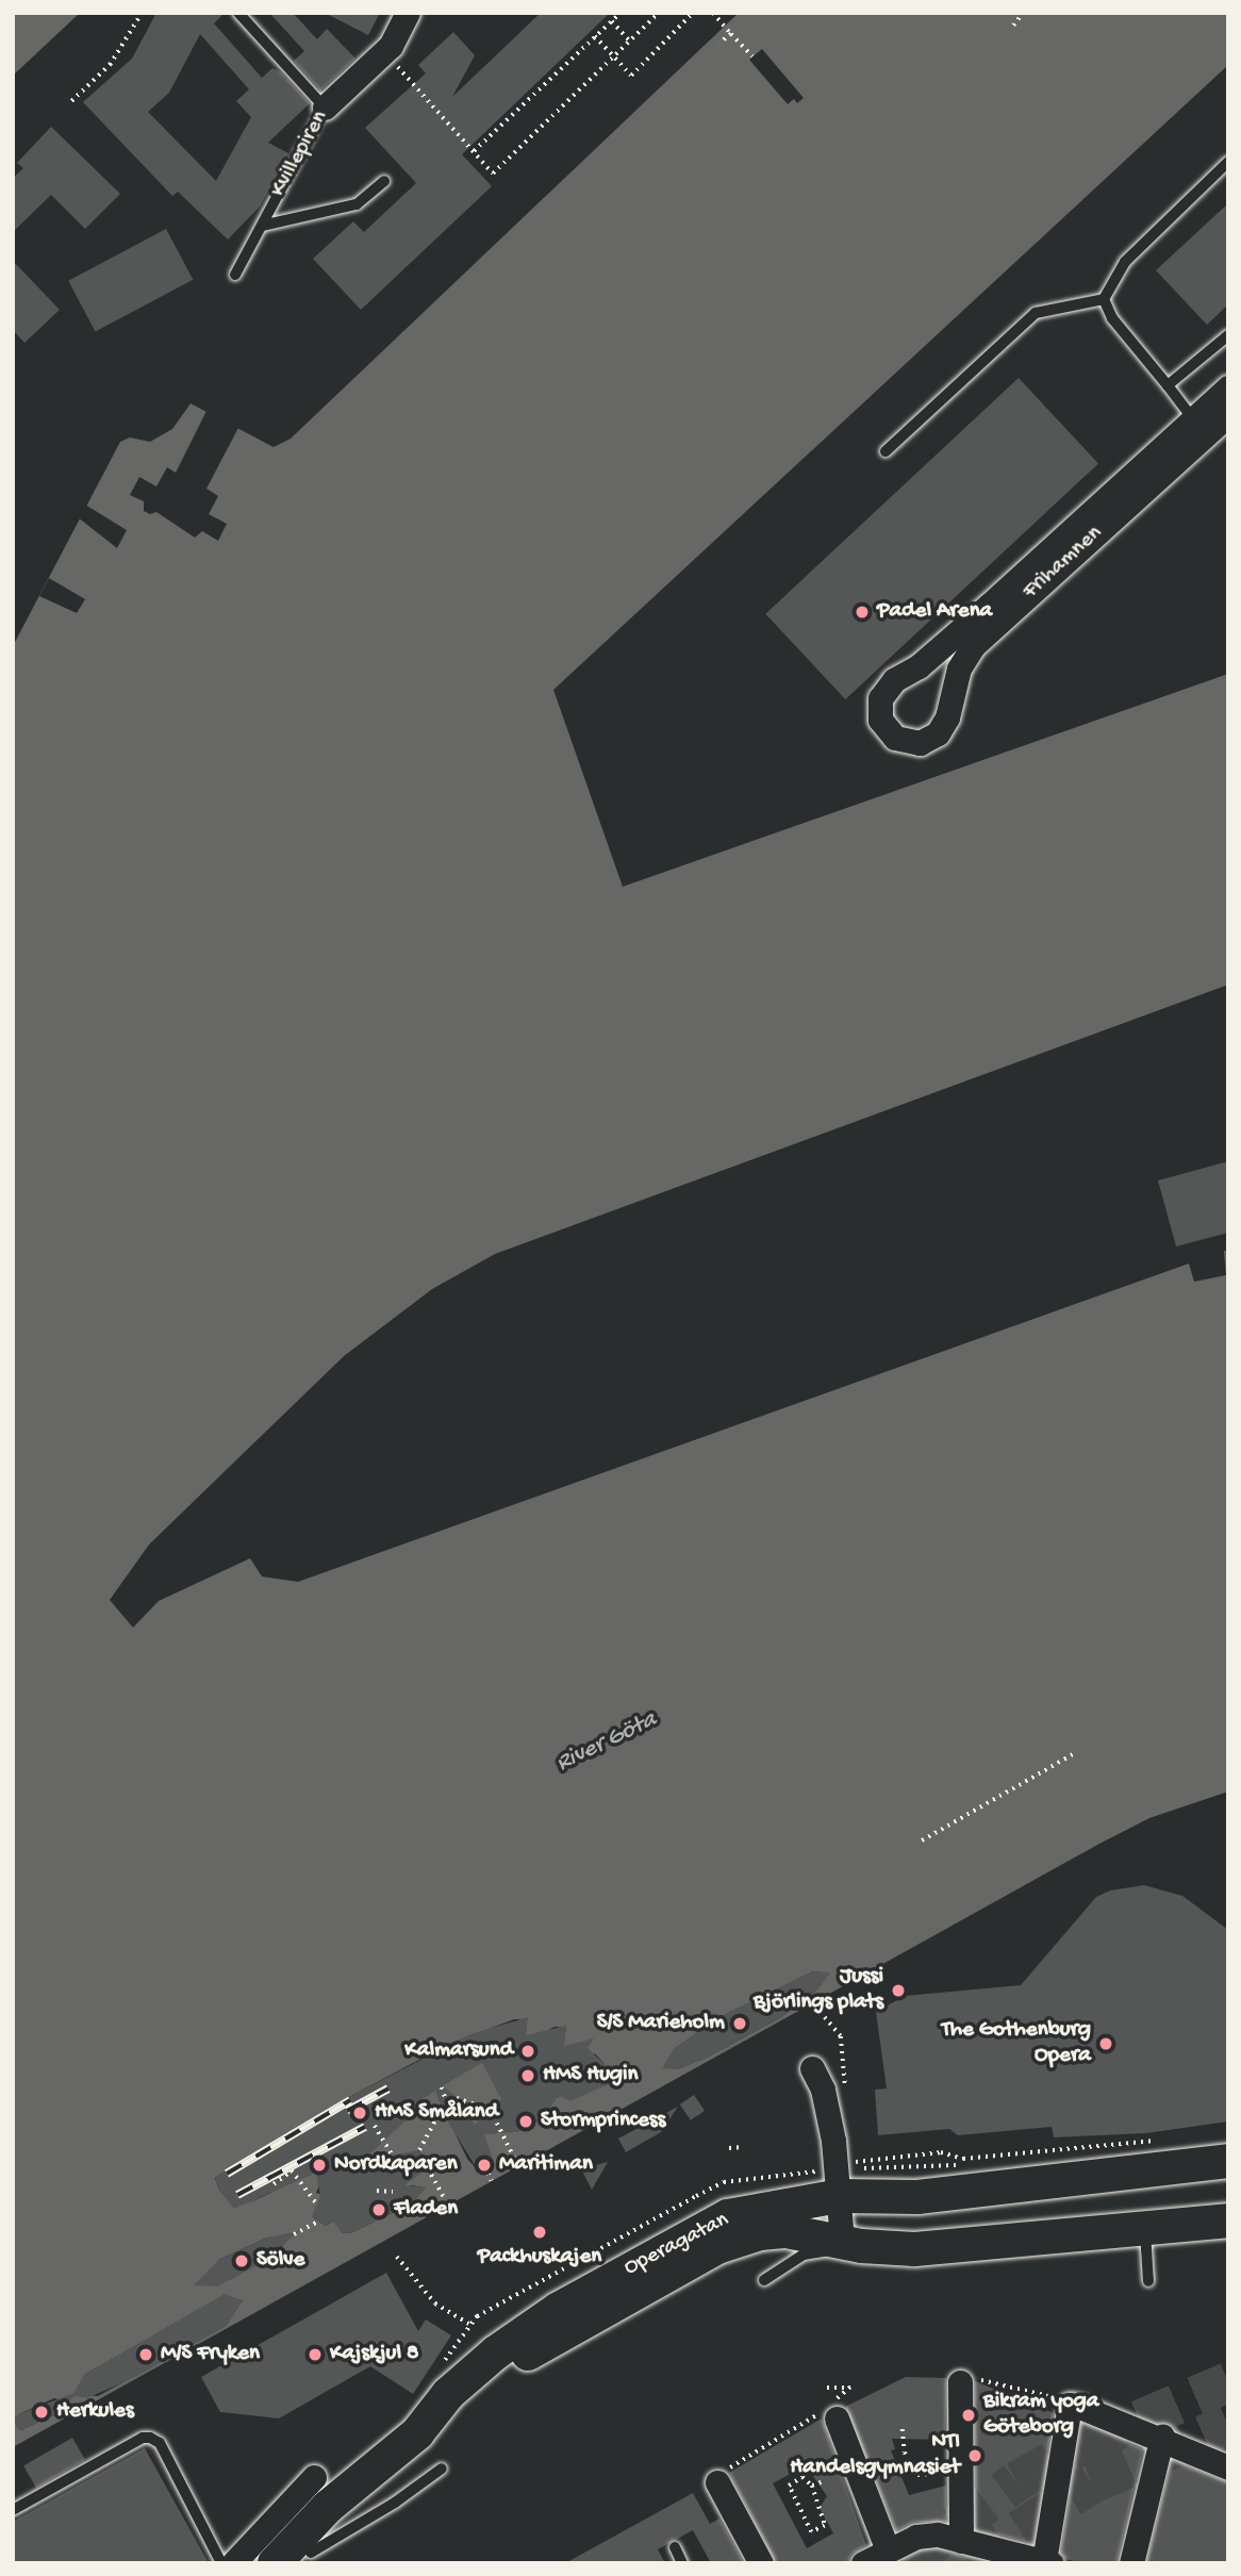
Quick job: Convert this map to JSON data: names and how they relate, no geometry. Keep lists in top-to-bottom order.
{
  "streets": {
    "street": ["Kvillepiren", "Frihamnen", "Operagatan"]
  },
  "water": ["River Göta"],
  "places": [
    "Padel Arena",
    "Jussi Björlings plats",
    "S/S Marieholm",
    "The Gothenburg Opera",
    "Kalmarsund",
    "HMS Hugin",
    "HMS Småland",
    "Stormprincess",
    "Nordkaparen",
    "Maritiman",
    "Fladen",
    "Packhuskajen",
    "Sölve",
    "M/S Fryken",
    "Kajskjul 8",
    "Herkules",
    "Bikram yoga Göteborg",
    "NTI Handelsgymnasiet"
  ]
}
